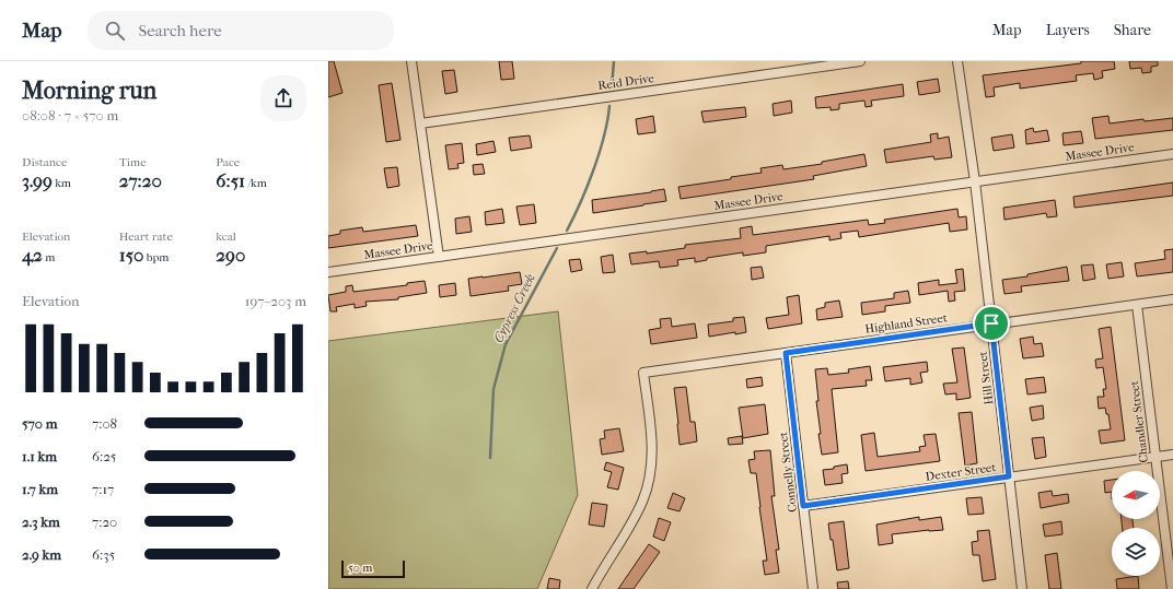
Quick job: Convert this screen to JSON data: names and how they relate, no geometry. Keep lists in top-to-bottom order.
{
  "streets": {
    "street": [
      "Reid Drive",
      "Massee Drive",
      "Highland Street",
      "Hill Street",
      "Chandler Street",
      "Connelly Street",
      "Dexter Street"
    ]
  },
  "crossings": [
    ["Massee Drive", "Hill Street"],
    ["Highland Street", "Hill Street"],
    ["Highland Street", "Chandler Street"],
    ["Highland Street", "Connelly Street"],
    ["Hill Street", "Dexter Street"],
    ["Chandler Street", "Dexter Street"],
    ["Connelly Street", "Dexter Street"]
  ],
  "water": ["Cypress Creek"],
  "scale_bar": "50 m",
  "north": "left",
  "page": {
    "header": "Map",
    "search": "Search here",
    "nav": ["Map", "Layers", "Share"],
    "heading": ["Morning run", "08:08 · 7 × 570 m"],
    "stats": [
      ["Distance", "3.99 km"],
      ["Time", "27:20"],
      ["Pace", "6:51 /km"],
      ["Elevation", "42 m"],
      ["Heart rate", "150 bpm"],
      ["kcal", "290"]
    ],
    "chart": ["Elevation", "197–203 m"],
    "list": [
      {
        "name": "570 m",
        "note": "7:08"
      },
      {
        "name": "1.1 km",
        "note": "6:25"
      },
      {
        "name": "1.7 km",
        "note": "7:17"
      },
      {
        "name": "2.3 km",
        "note": "7:20"
      },
      {
        "name": "2.9 km",
        "note": "6:35"
      }
    ],
    "scale": "50 m"
  }
}
